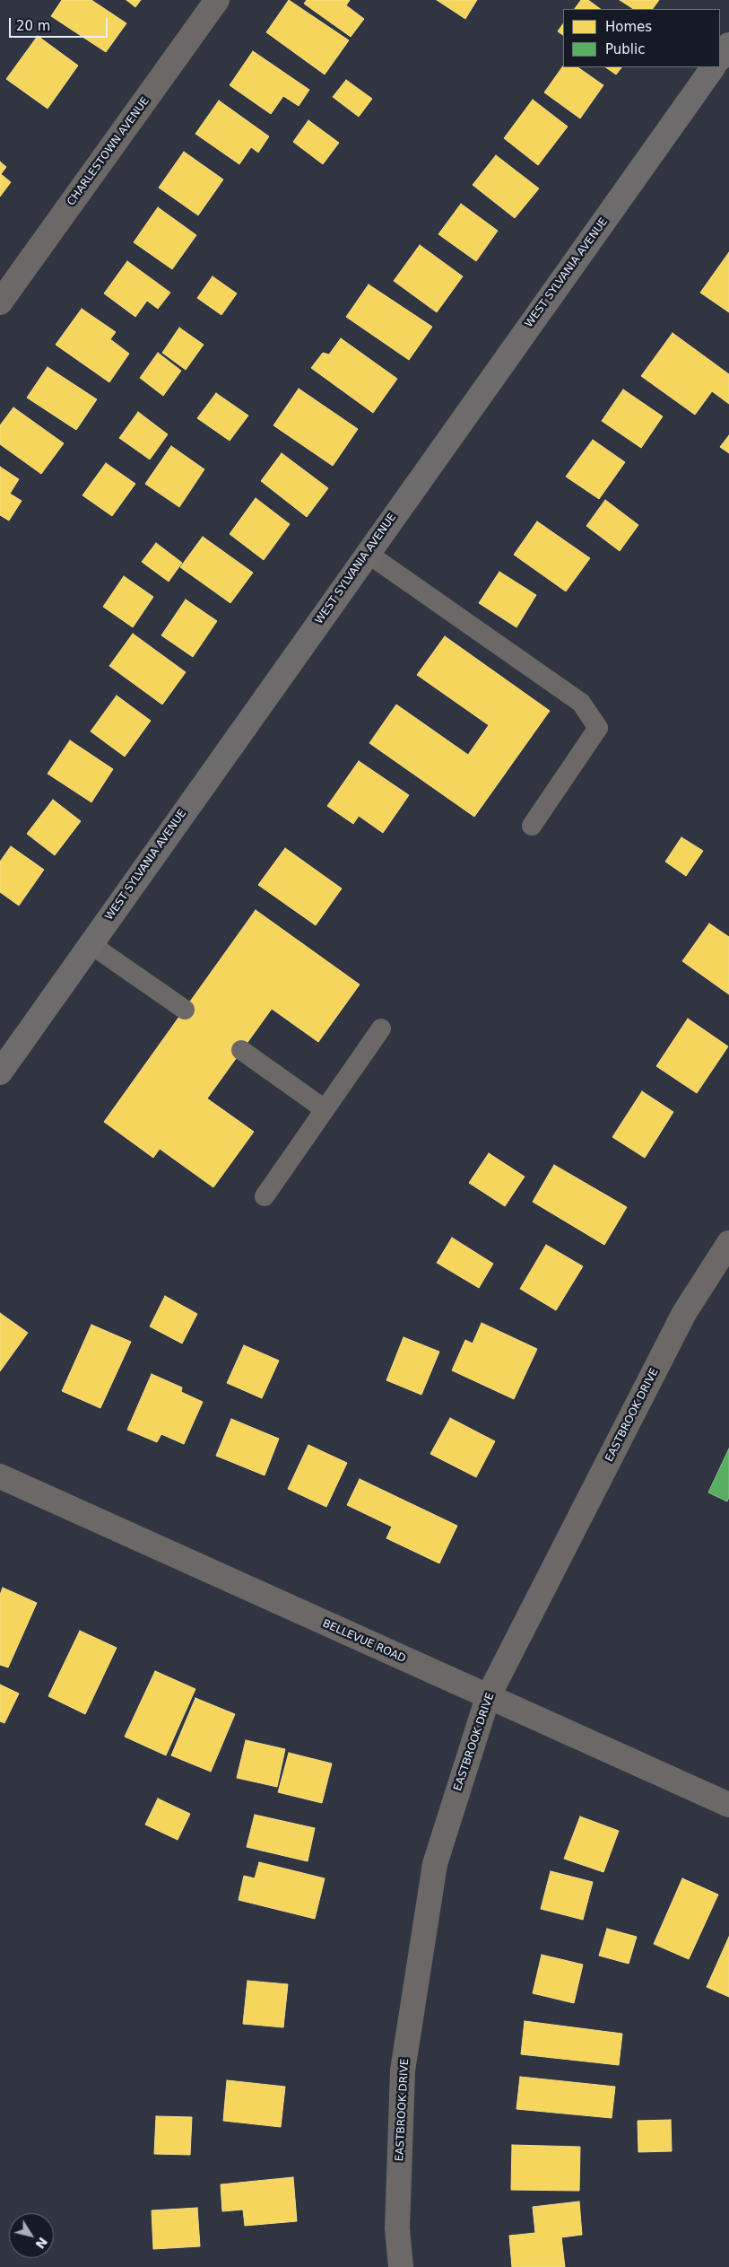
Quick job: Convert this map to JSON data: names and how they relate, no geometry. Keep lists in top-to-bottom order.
{
  "streets": {
    "main road": ["WEST SYLVANIA AVENUE"],
    "street": ["CHARLESTOWN AVENUE", "EASTBROOK DRIVE", "BELLEVUE ROAD"]
  },
  "crossings": [
    ["EASTBROOK DRIVE", "BELLEVUE ROAD"]
  ],
  "legend": ["Homes", "Public"],
  "scale_bar": "20 m",
  "north": "bottom right"
}
